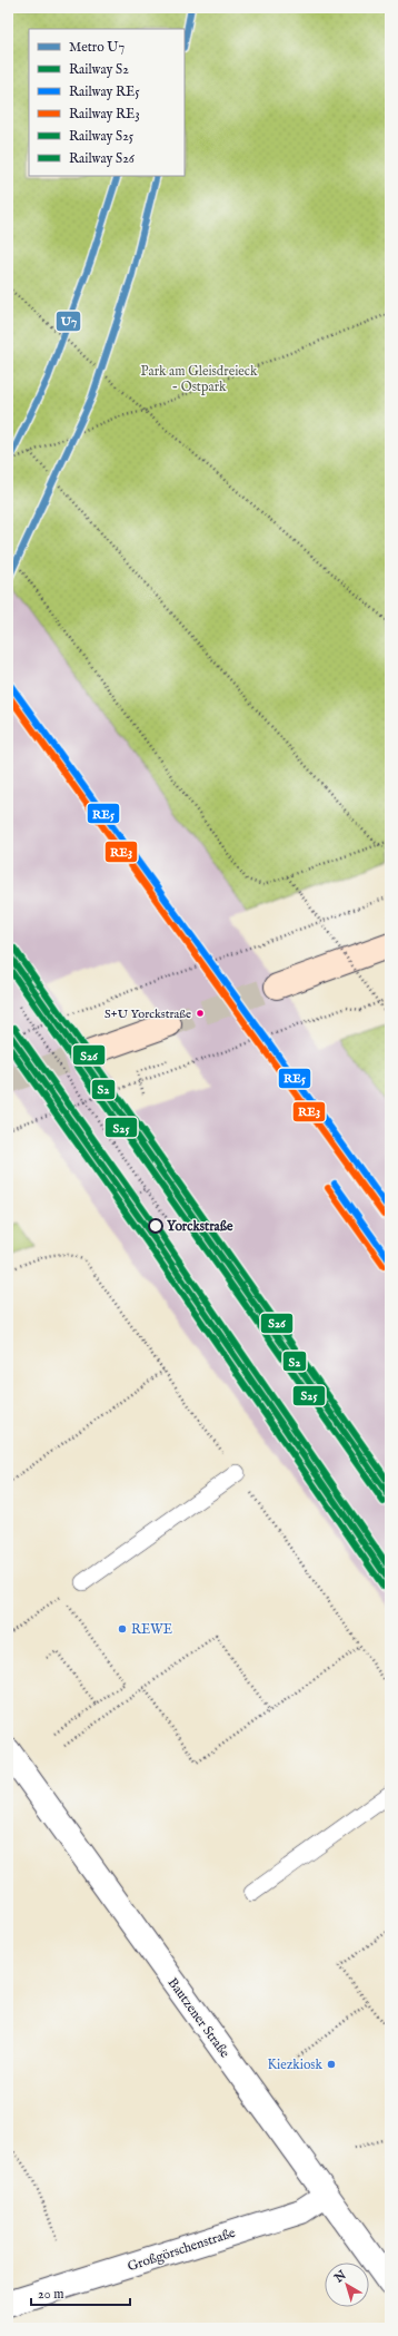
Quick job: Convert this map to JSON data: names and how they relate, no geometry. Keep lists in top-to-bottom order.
{
  "streets": {
    "street": ["Bautzener Straße", "Großgörschenstraße"]
  },
  "crossings": [
    ["Bautzener Straße", "Großgörschenstraße"]
  ],
  "parks": ["Park am Gleisdreieck - Ostpark"],
  "places": [
    "S+U Yorckstraße",
    "Yorckstraße",
    "REWE",
    "Kiezkiosk"
  ],
  "lines": [
    "metro line U7",
    "rail line RE5",
    "rail line RE3",
    "rail line S26",
    "rail line S2",
    "rail line S25"
  ],
  "legend": [
    "Metro U7",
    "Railway S2",
    "Railway RE5",
    "Railway RE3",
    "Railway S25",
    "Railway S26"
  ],
  "scale_bar": "20 m",
  "north": "top left"
}
